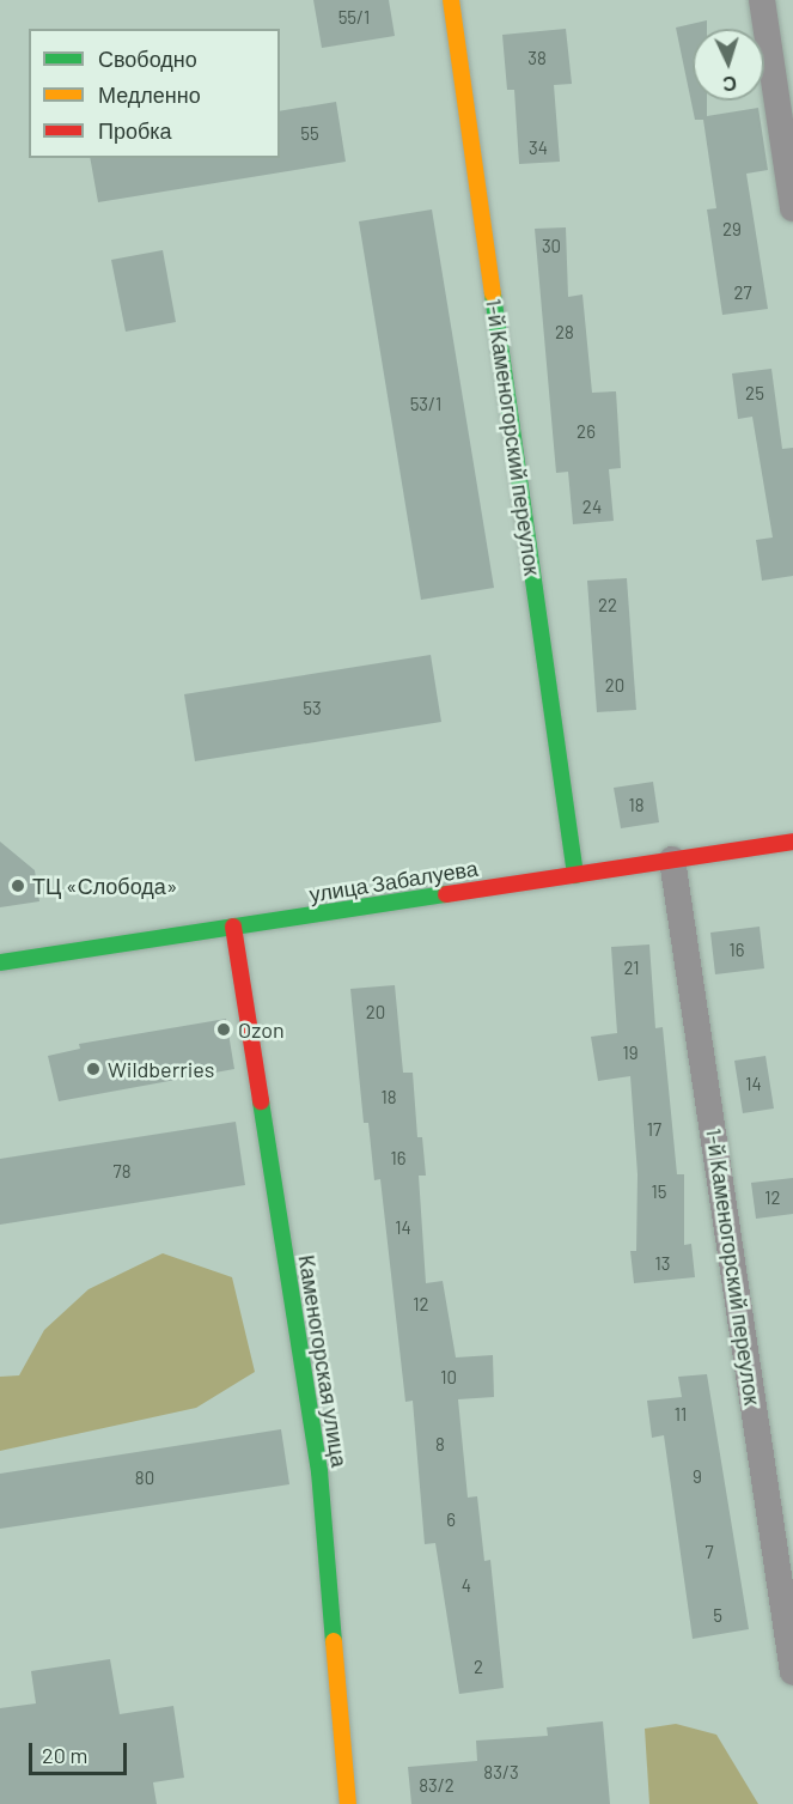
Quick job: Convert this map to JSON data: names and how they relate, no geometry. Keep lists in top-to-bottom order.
{
  "streets": {
    "street": ["1-й Каменогорский переулок", "улица Забалуева", "Каменогорская улица"]
  },
  "crossings": [
    ["1-й Каменогорский переулок", "улица Забалуева"],
    ["улица Забалуева", "Каменогорская улица"]
  ],
  "places": ["ТЦ «Слобода»", "Ozon", "Wildberries"],
  "house_numbers": [
    "55/1",
    "38",
    "55",
    "34",
    "29",
    "30",
    "27",
    "28",
    "25",
    "53/1",
    "26",
    "24",
    "22",
    "20",
    "53",
    "18",
    "16",
    "21",
    "20",
    "19",
    "14",
    "18",
    "17",
    "16",
    "78",
    "15",
    "12",
    "14",
    "13",
    "12",
    "10",
    "11",
    "8",
    "9",
    "80",
    "6",
    "7",
    "4",
    "5",
    "2",
    "83/3",
    "83/2"
  ],
  "legend": ["Свободно", "Медленно", "Пробка"],
  "scale_bar": "20 m",
  "north": "bottom"
}
